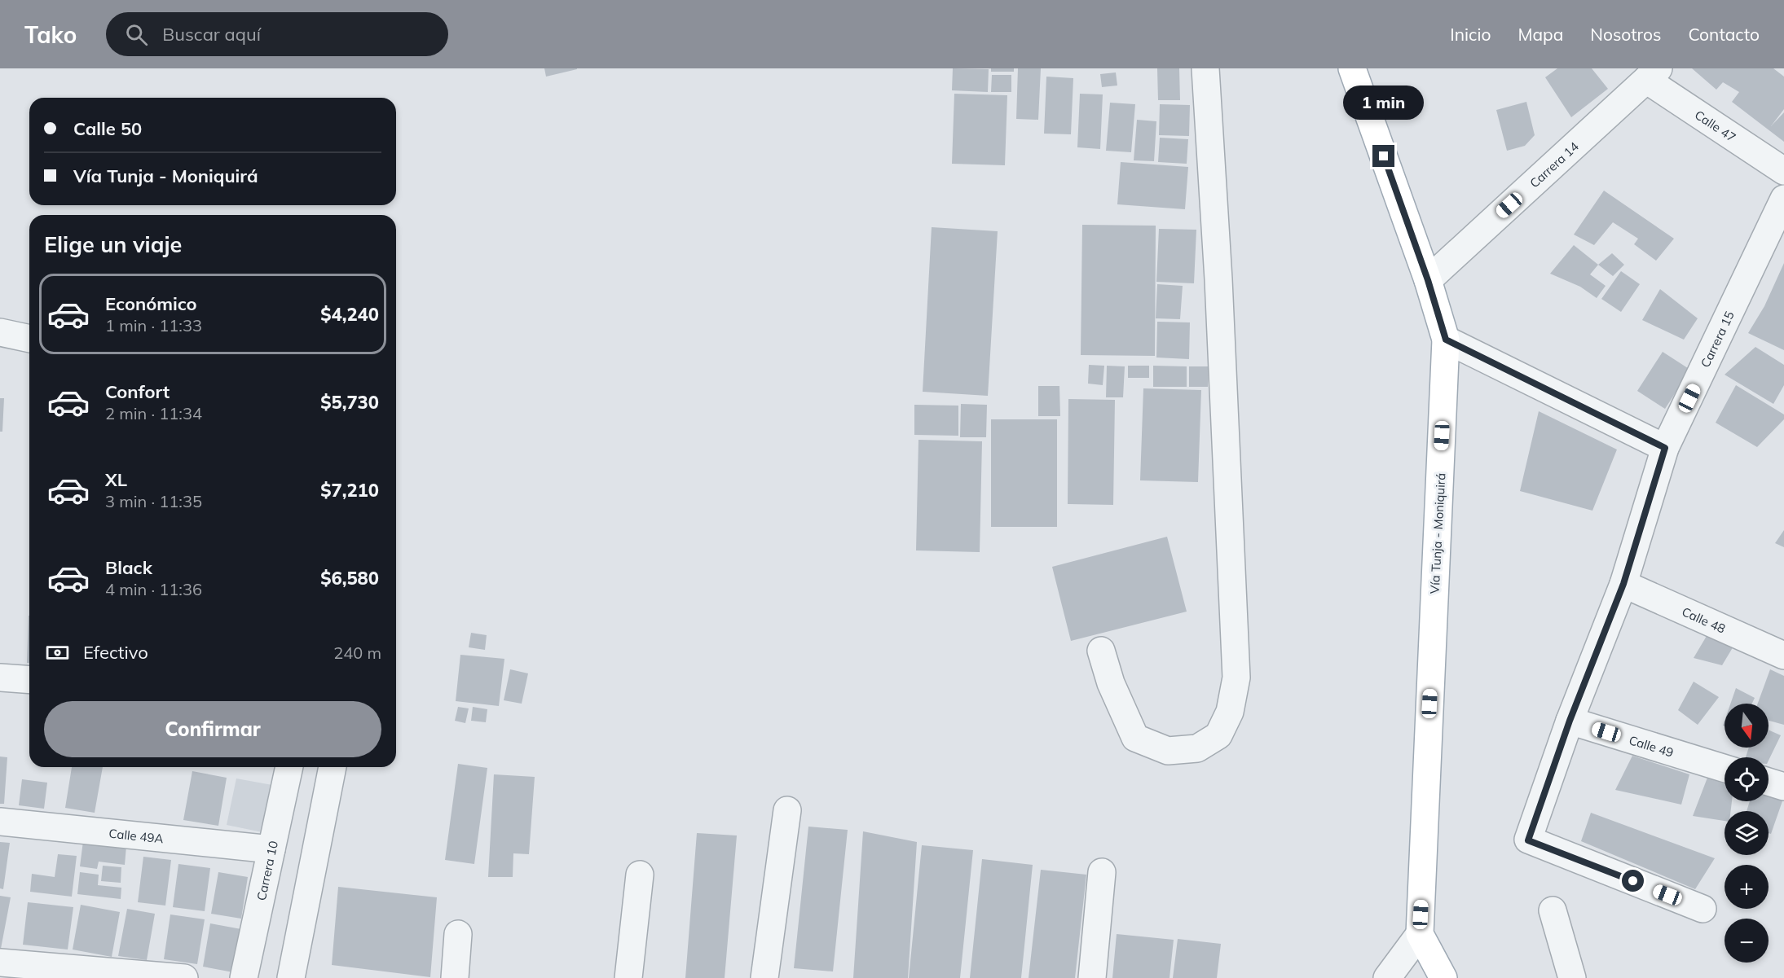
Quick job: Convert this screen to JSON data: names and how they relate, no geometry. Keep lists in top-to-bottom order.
{
  "streets": {
    "main road": ["Vía Tunja - Moniquirá"],
    "street": [
      "Calle 47",
      "Carrera 14",
      "Carrera 15",
      "Calle 48",
      "Calle 49",
      "Calle 49A",
      "Carrera 10"
    ]
  },
  "crossings": [
    ["Calle 47", "Carrera 14"],
    ["Carrera 14", "Vía Tunja - Moniquirá"],
    ["Carrera 15", "Calle 48"],
    ["Carrera 15", "Calle 49"],
    ["Calle 49A", "Carrera 10"]
  ],
  "north": "bottom",
  "page": {
    "header": "Tako",
    "search": "Buscar aquí",
    "nav": [
      "Inicio",
      "Mapa",
      "Nosotros",
      "Contacto"
    ],
    "bubble": "1 min",
    "banner": ["Calle 50", "Vía Tunja - Moniquirá"],
    "heading": "Elige un viaje",
    "list": [
      {
        "name": "Económico",
        "note": "1 min · 11:33",
        "value": "$4,240"
      },
      {
        "name": "Confort",
        "note": "2 min · 11:34",
        "value": "$5,730"
      },
      {
        "name": "XL",
        "note": "3 min · 11:35",
        "value": "$7,210"
      },
      {
        "name": "Black",
        "note": "4 min · 11:36",
        "value": "$6,580"
      }
    ],
    "pay": ["Efectivo", "240 m"],
    "buttons": "Confirmar",
    "map_buttons": ["+", "−"]
  }
}
